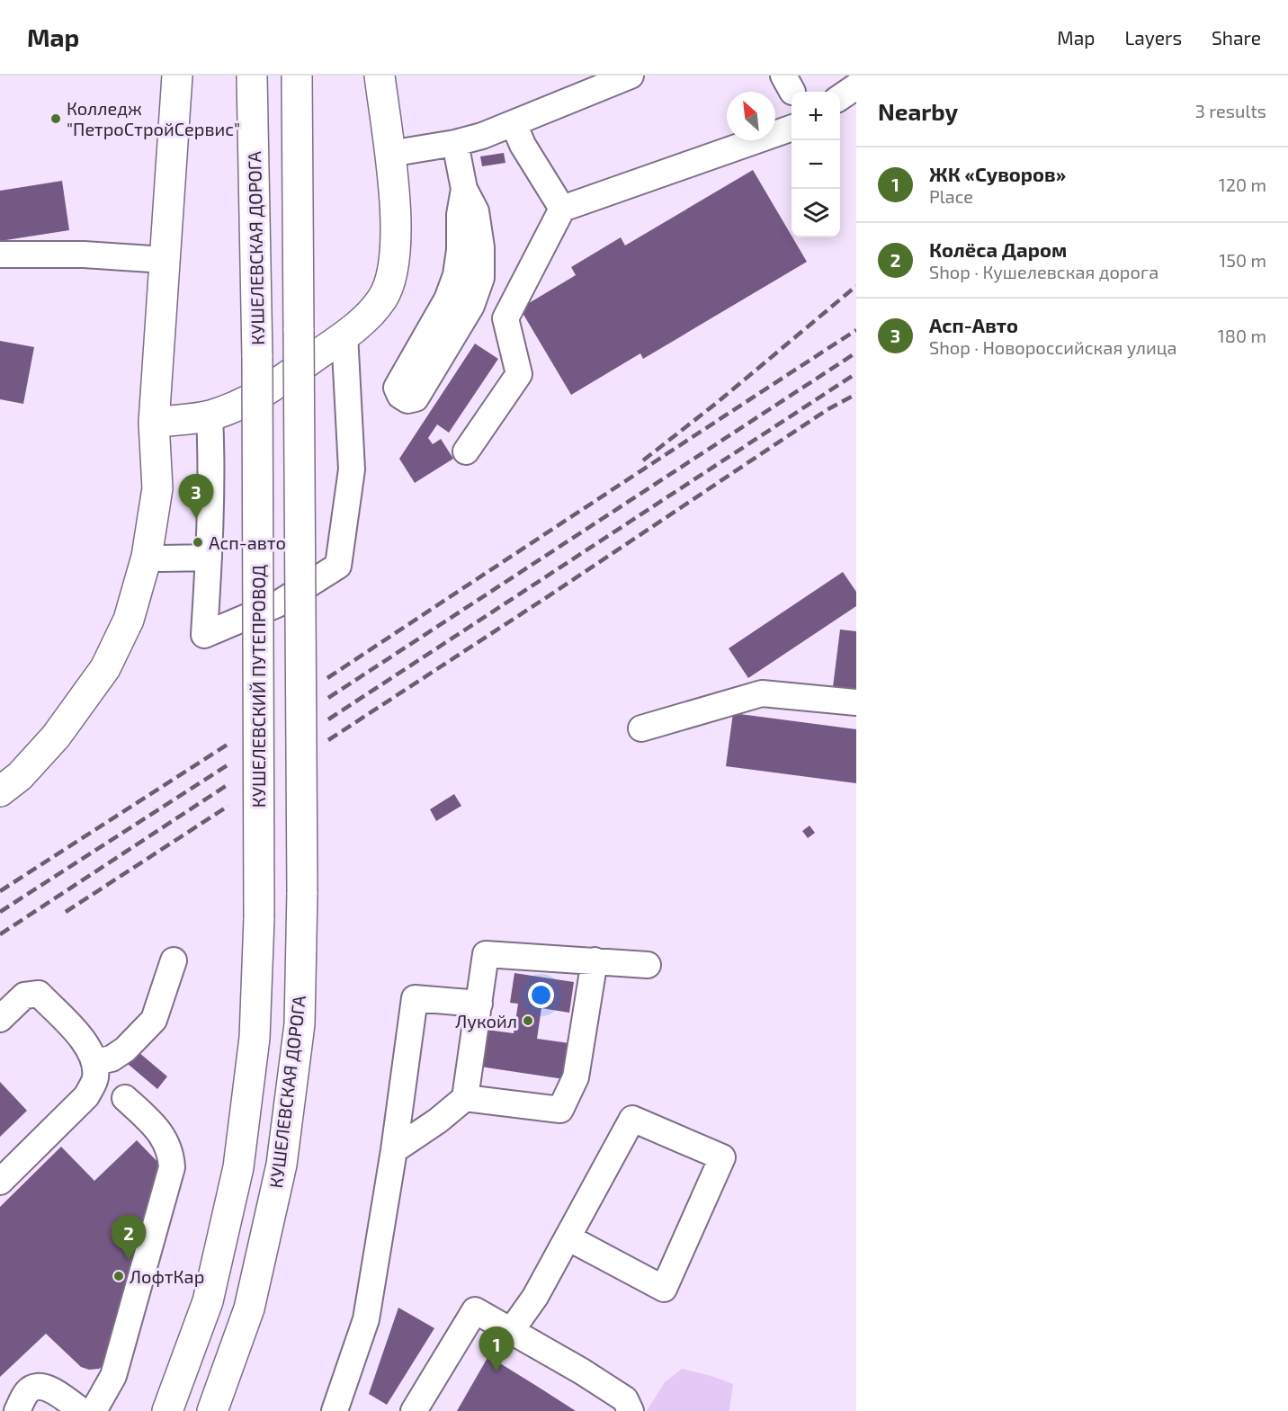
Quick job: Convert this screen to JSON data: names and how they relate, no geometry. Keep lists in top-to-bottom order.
{
  "streets": {
    "main road": ["КУШЕЛЕВСКАЯ ДОРОГА", "КУШЕЛЕВСКИЙ ПУТЕПРОВОД"]
  },
  "crossings": [
    ["КУШЕЛЕВСКАЯ ДОРОГА", "КУШЕЛЕВСКИЙ ПУТЕПРОВОД"]
  ],
  "places": [
    "Колледж \"ПетроСтройСервис\"",
    "Асп-авто",
    "Лукойл",
    "ЛофтКар"
  ],
  "north": "top left",
  "page": {
    "header": "Map",
    "nav": ["Map", "Layers", "Share"],
    "heading": ["Nearby", "3 results"],
    "map_buttons": ["+", "−"],
    "list": [
      {
        "mark": "1",
        "name": "ЖК «Суворов»",
        "note": "Place",
        "value": "120 m"
      },
      {
        "mark": "2",
        "name": "Колёса Даром",
        "note": "Shop · Кушелевская дорога",
        "value": "150 m"
      },
      {
        "mark": "3",
        "name": "Асп-Авто",
        "note": "Shop · Новороссийская улица",
        "value": "180 m"
      }
    ],
    "pins": ["3", "2", "1"]
  }
}
